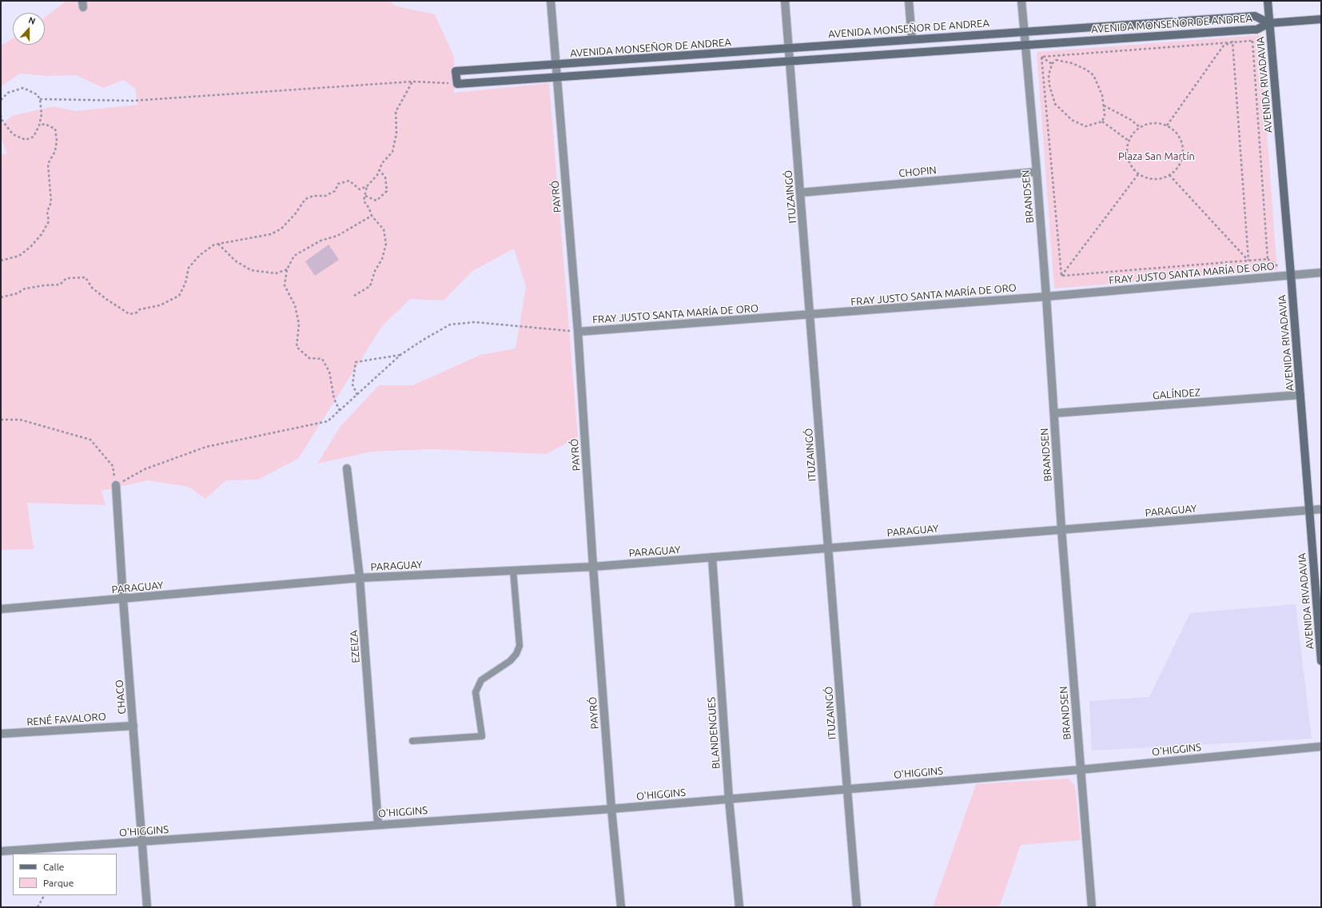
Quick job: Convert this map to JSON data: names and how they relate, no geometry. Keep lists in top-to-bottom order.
{
  "streets": {
    "street": [
      "AVENIDA MONSEÑOR DE ANDREA",
      "AVENIDA RIVADAVIA",
      "CHOPIN",
      "PAYRÓ",
      "ITUZAINGÓ",
      "BRANDSEN",
      "FRAY JUSTO SANTA MARÍA DE ORO",
      "GALÍNDEZ",
      "PARAGUAY",
      "EZEIZA",
      "CHACO",
      "RENÉ FAVALORO",
      "BLANDENGUES",
      "O'HIGGINS"
    ]
  },
  "crossings": [
    ["AVENIDA MONSEÑOR DE ANDREA", "AVENIDA RIVADAVIA"],
    ["AVENIDA MONSEÑOR DE ANDREA", "PAYRÓ"],
    ["AVENIDA MONSEÑOR DE ANDREA", "ITUZAINGÓ"],
    ["AVENIDA MONSEÑOR DE ANDREA", "BRANDSEN"],
    ["AVENIDA RIVADAVIA", "FRAY JUSTO SANTA MARÍA DE ORO"],
    ["AVENIDA RIVADAVIA", "GALÍNDEZ"],
    ["AVENIDA RIVADAVIA", "PARAGUAY"],
    ["CHOPIN", "ITUZAINGÓ"],
    ["CHOPIN", "BRANDSEN"],
    ["PAYRÓ", "FRAY JUSTO SANTA MARÍA DE ORO"],
    ["PAYRÓ", "PARAGUAY"],
    ["PAYRÓ", "O'HIGGINS"],
    ["ITUZAINGÓ", "FRAY JUSTO SANTA MARÍA DE ORO"],
    ["ITUZAINGÓ", "PARAGUAY"],
    ["ITUZAINGÓ", "O'HIGGINS"],
    ["BRANDSEN", "FRAY JUSTO SANTA MARÍA DE ORO"],
    ["BRANDSEN", "GALÍNDEZ"],
    ["BRANDSEN", "PARAGUAY"],
    ["BRANDSEN", "O'HIGGINS"],
    ["PARAGUAY", "EZEIZA"],
    ["PARAGUAY", "CHACO"],
    ["PARAGUAY", "BLANDENGUES"],
    ["EZEIZA", "O'HIGGINS"],
    ["CHACO", "RENÉ FAVALORO"],
    ["CHACO", "O'HIGGINS"],
    ["BLANDENGUES", "O'HIGGINS"]
  ],
  "parks": ["Plaza San Martín"],
  "legend": ["Calle", "Parque"],
  "north": "top"
}
